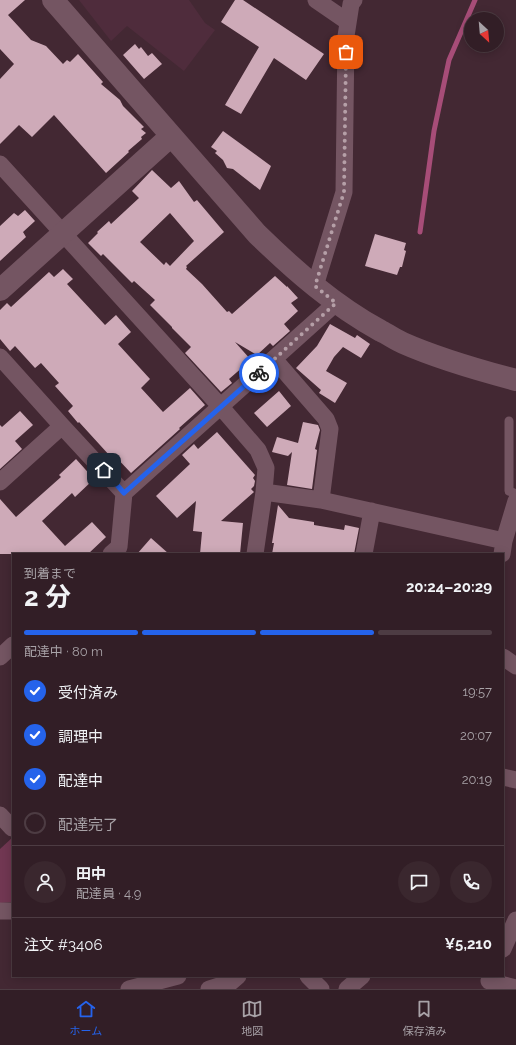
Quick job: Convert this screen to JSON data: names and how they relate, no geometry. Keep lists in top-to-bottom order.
{
  "north": "bottom right",
  "page": {
    "heading": ["2 分", "到着まで", "20:24–20:29"],
    "panel": [
      "田中",
      "配達員 · 4.9",
      "注文 #3406",
      "¥5,210"
    ],
    "bar": "配達中 · 80 m",
    "list": [
      ["受付済み", "19:57"],
      ["調理中", "20:07"],
      ["配達中", "20:19"],
      "配達完了"
    ],
    "tabs": ["ホーム", "地図", "保存済み"]
  }
}
